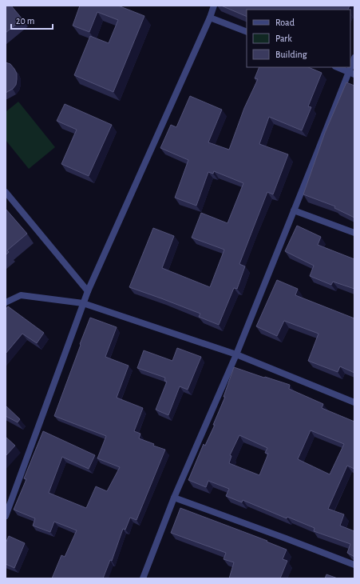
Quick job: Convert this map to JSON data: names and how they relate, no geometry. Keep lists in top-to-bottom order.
{
  "legend": ["Road", "Park", "Building"],
  "scale_bar": "20 m"
}
